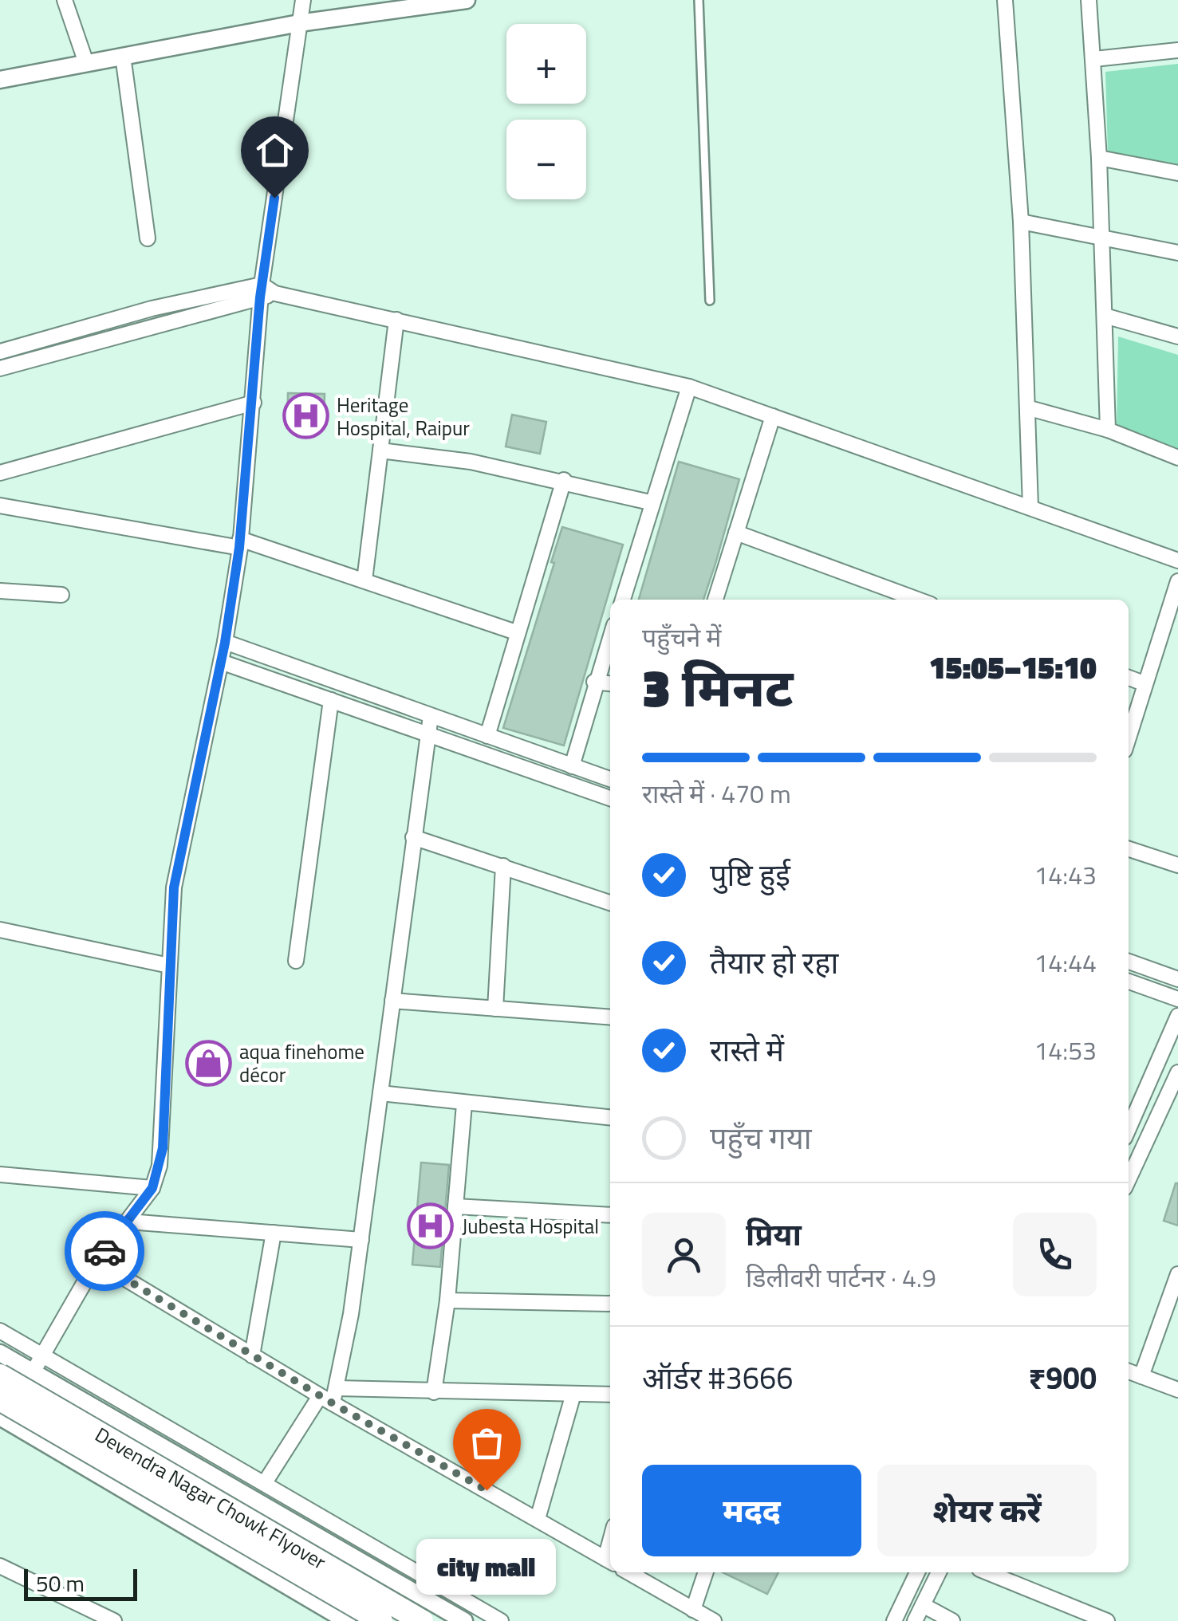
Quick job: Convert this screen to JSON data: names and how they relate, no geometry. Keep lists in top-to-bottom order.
{
  "streets": {
    "highway": ["Devendra Nagar Chowk Flyover"]
  },
  "places": {
    "hospital": ["Heritage Hospital, Raipur", "Jubesta Hospital"],
    "shop": ["aqua finehome décor"],
    "other": ["city mall"]
  },
  "scale_bar": "50 m",
  "page": {
    "map_buttons": ["+", "−"],
    "heading": ["3 मिनट", "पहुँचने में", "15:05–15:10"],
    "panel": [
      "प्रिया",
      "डिलीवरी पार्टनर · 4.9",
      "ऑर्डर #3666",
      "₹900"
    ],
    "bar": "रास्ते में · 470 m",
    "list": [
      ["पुष्टि हुई", "14:43"],
      ["तैयार हो रहा", "14:44"],
      ["रास्ते में", "14:53"],
      "पहुँच गया"
    ],
    "buttons": ["मदद", "शेयर करें"],
    "bubble": "city mall",
    "scale": "50 m"
  }
}
